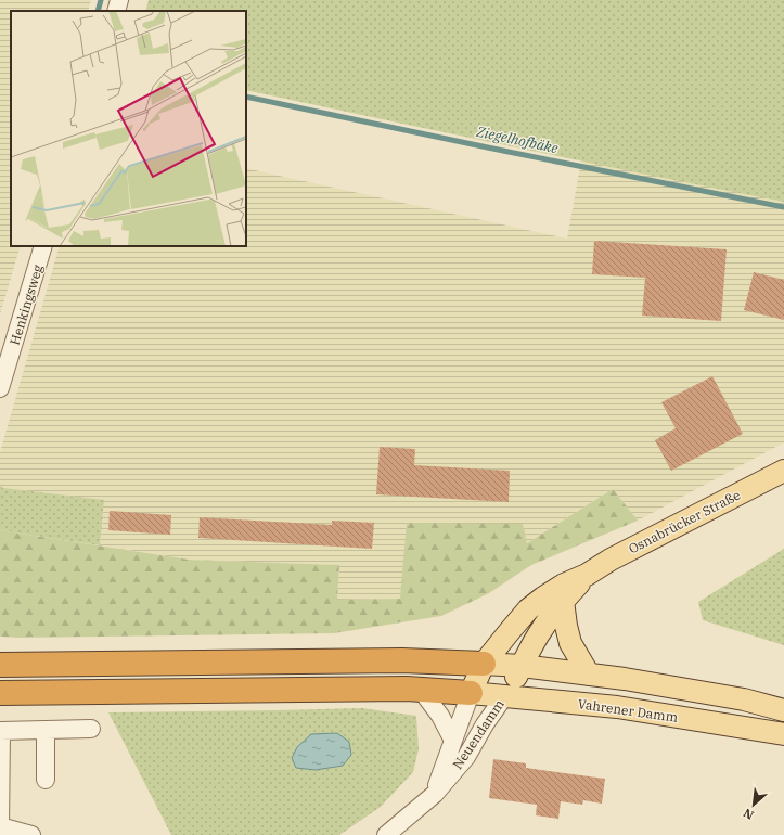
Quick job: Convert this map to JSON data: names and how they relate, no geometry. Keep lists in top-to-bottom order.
{
  "streets": {
    "main road": ["Osnabrücker Straße", "Vahrener Damm"],
    "street": ["Henkingsweg", "Neuendamm"]
  },
  "crossings": [
    ["Osnabrücker Straße", "Vahrener Damm"],
    ["Osnabrücker Straße", "Neuendamm"],
    ["Vahrener Damm", "Neuendamm"]
  ],
  "water": ["Ziegelhofbäke"],
  "north": "bottom left"
}
